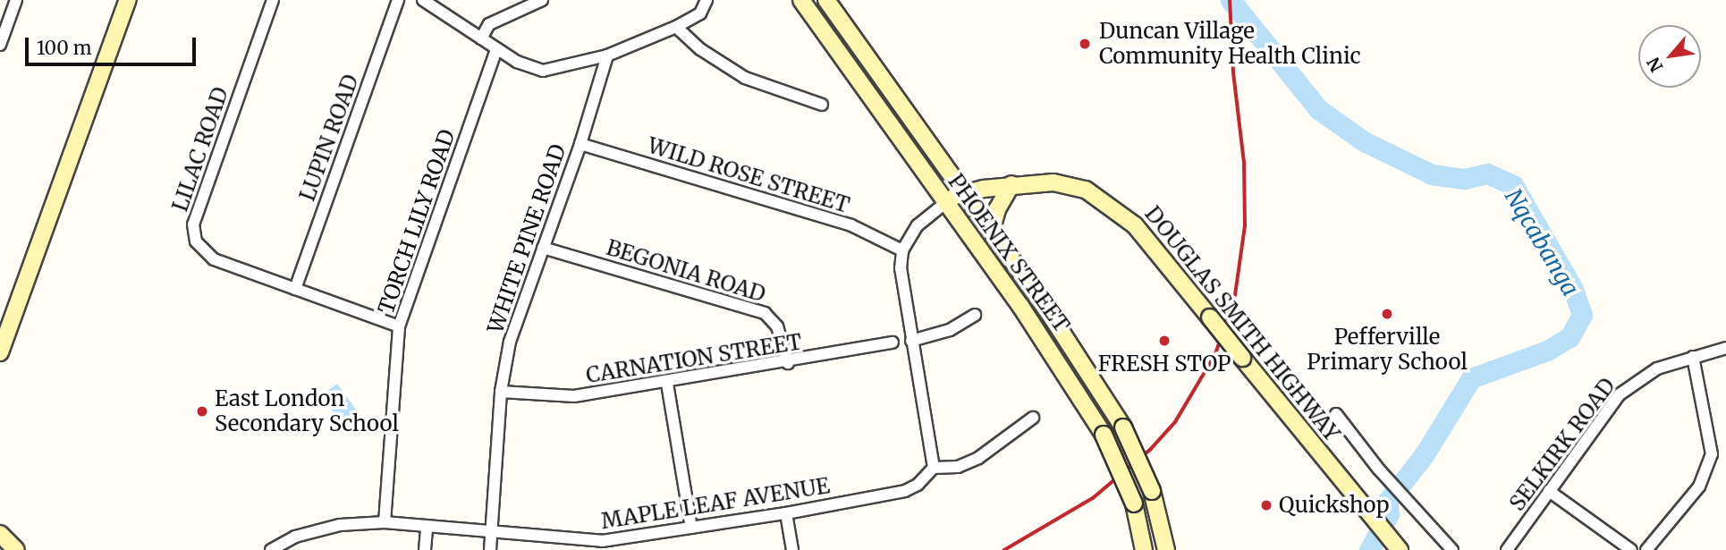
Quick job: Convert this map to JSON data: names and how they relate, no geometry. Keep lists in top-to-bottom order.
{
  "streets": {
    "main road": ["PHOENIX STREET", "DOUGLAS SMITH HIGHWAY"],
    "street": [
      "LUPIN ROAD",
      "LILAC ROAD",
      "WILD ROSE STREET",
      "TORCH LILY ROAD",
      "WHITE PINE ROAD",
      "BEGONIA ROAD",
      "CARNATION STREET",
      "SELKIRK ROAD",
      "MAPLE LEAF AVENUE"
    ]
  },
  "crossings": [
    ["LUPIN ROAD", "LILAC ROAD"],
    ["WILD ROSE STREET", "WHITE PINE ROAD"],
    ["TORCH LILY ROAD", "MAPLE LEAF AVENUE"],
    ["WHITE PINE ROAD", "BEGONIA ROAD"],
    ["WHITE PINE ROAD", "CARNATION STREET"],
    ["WHITE PINE ROAD", "MAPLE LEAF AVENUE"],
    ["PHOENIX STREET", "DOUGLAS SMITH HIGHWAY"],
    ["BEGONIA ROAD", "CARNATION STREET"]
  ],
  "water": ["Nqcabanga"],
  "places": [
    "Duncan Village Community Health Clinic",
    "Pefferville Primary School",
    "FRESH STOP",
    "East London Secondary School",
    "Quickshop"
  ],
  "scale_bar": "100 m",
  "north": "bottom left"
}
